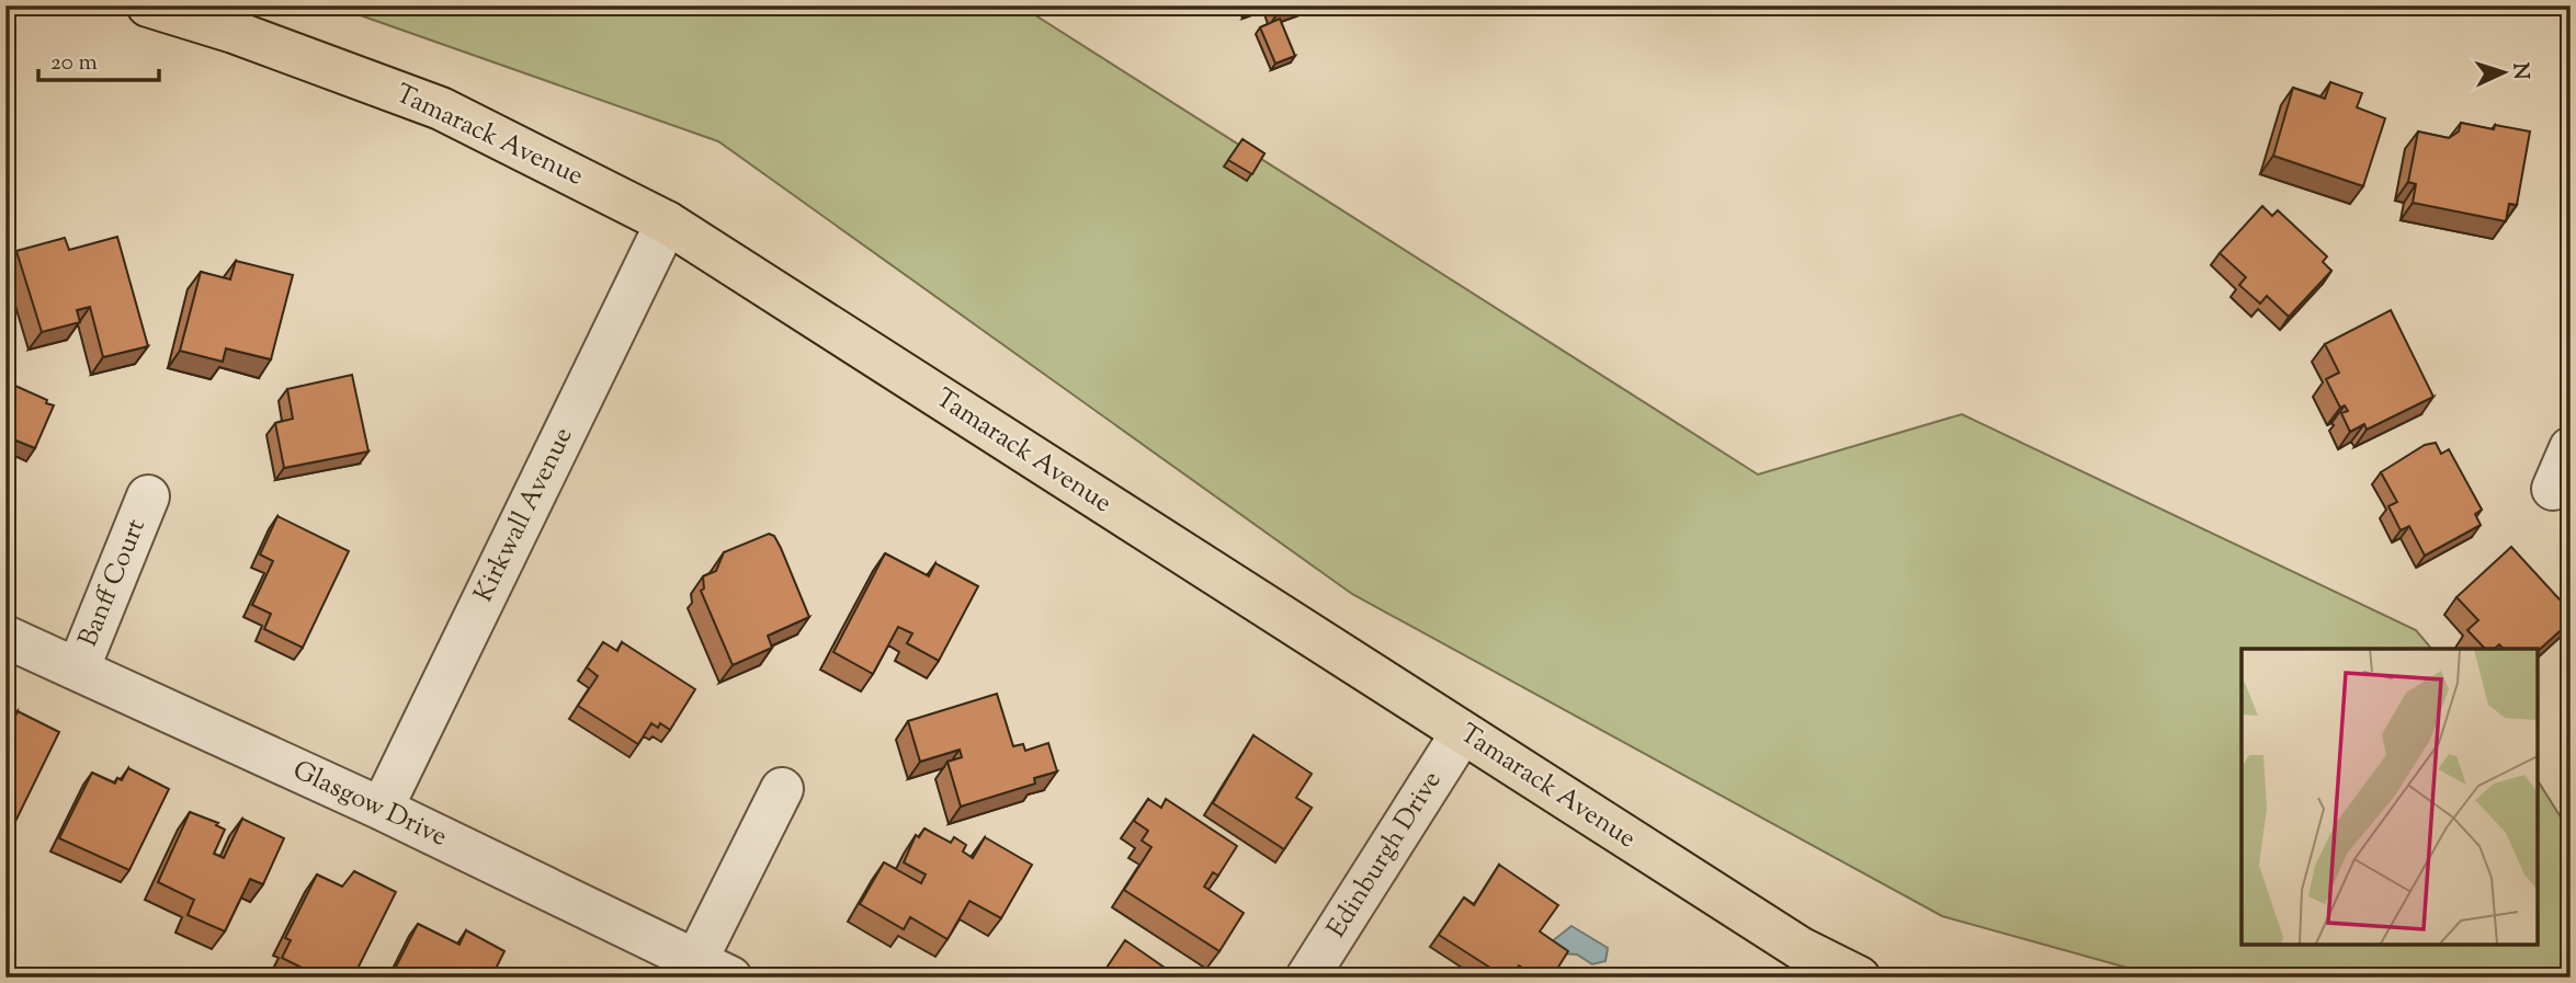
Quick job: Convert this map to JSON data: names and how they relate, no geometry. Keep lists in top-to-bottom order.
{
  "streets": {
    "main road": ["Tamarack Avenue"],
    "street": [
      "Kirkwall Avenue",
      "Banff Court",
      "Glasgow Drive",
      "Edinburgh Drive"
    ]
  },
  "crossings": [
    ["Tamarack Avenue", "Kirkwall Avenue"],
    ["Tamarack Avenue", "Edinburgh Drive"],
    ["Kirkwall Avenue", "Glasgow Drive"],
    ["Banff Court", "Glasgow Drive"]
  ],
  "scale_bar": "20 m",
  "north": "right"
}
